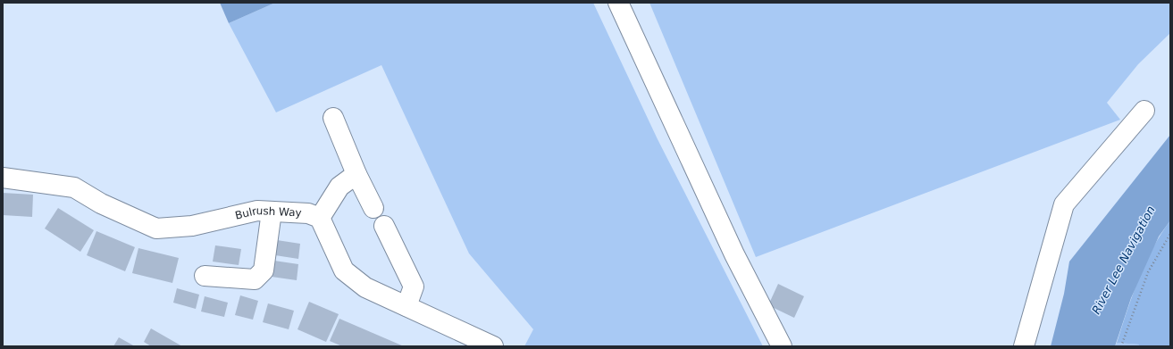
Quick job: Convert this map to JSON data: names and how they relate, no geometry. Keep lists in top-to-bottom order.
{
  "streets": {
    "street": ["Bulrush Way"]
  },
  "water": ["River Lee Navigation"]
}
